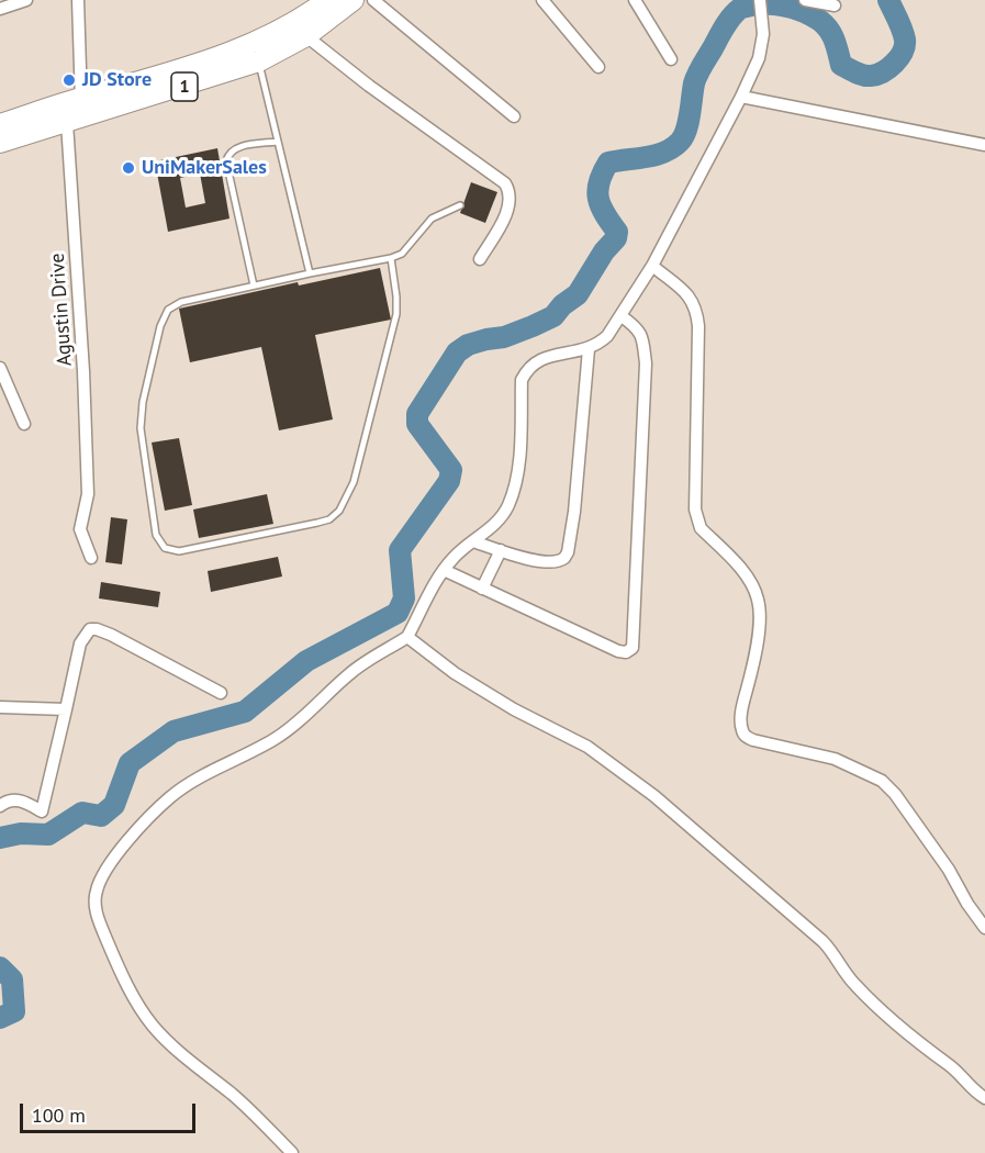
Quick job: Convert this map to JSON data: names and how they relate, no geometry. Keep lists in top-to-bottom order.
{
  "streets": {
    "highway": ["1"],
    "street": ["Agustin Drive"]
  },
  "crossings": [
    ["1", "Agustin Drive"]
  ],
  "places": ["JD Store", "UniMakerSales"],
  "scale_bar": "100 m"
}
